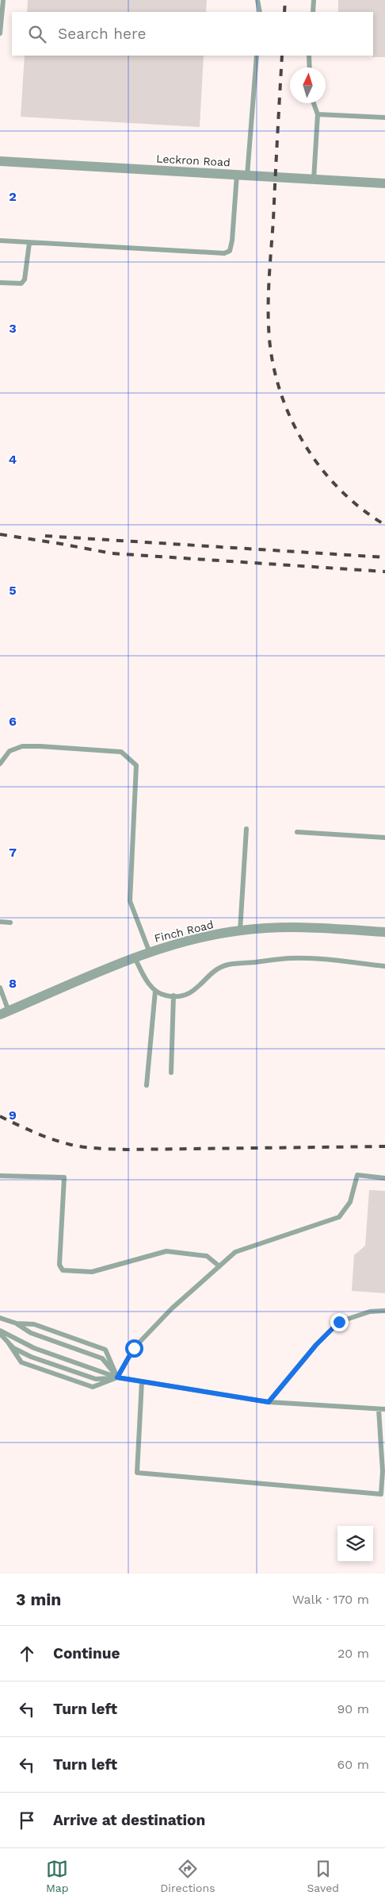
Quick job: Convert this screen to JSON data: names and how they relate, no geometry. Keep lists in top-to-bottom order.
{
  "streets": {
    "street": ["Leckron Road", "Finch Road"]
  },
  "north": "top",
  "page": {
    "search": "Search here",
    "heading": ["3 min", "Walk · 170 m"],
    "list": [
      ["Continue", "20 m"],
      ["Turn left", "90 m"],
      ["Turn left", "60 m"],
      "Arrive at destination"
    ],
    "nav": ["Map", "Directions", "Saved"]
  },
  "grid": {
    "rows": [
      "2",
      "3",
      "4",
      "5",
      "6",
      "7",
      "8",
      "9"
    ]
  }
}
